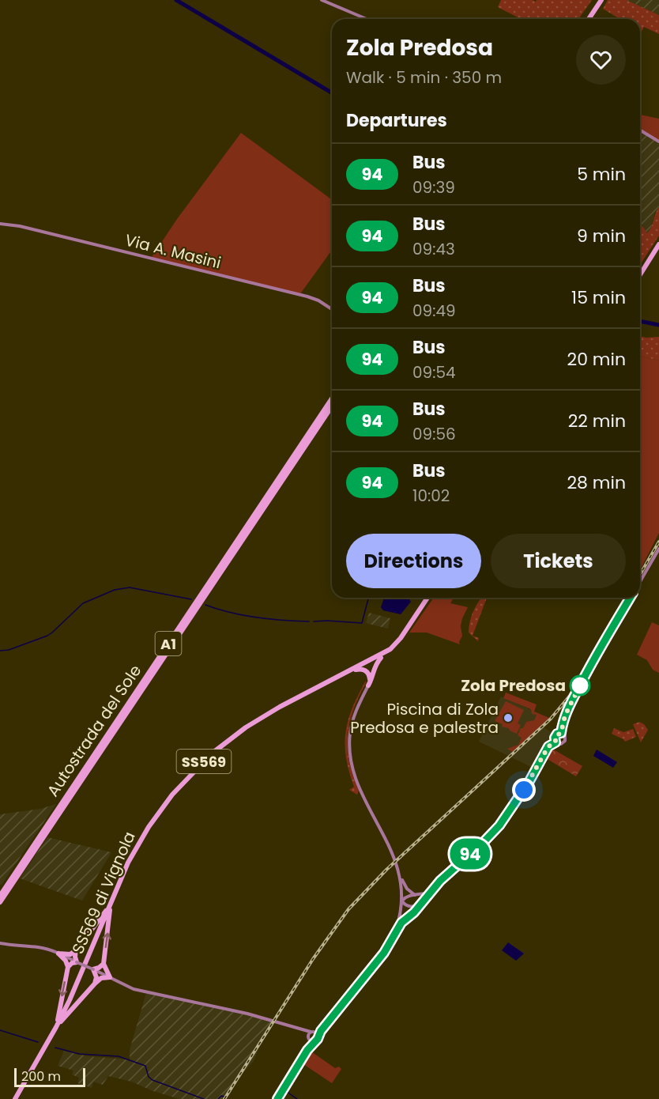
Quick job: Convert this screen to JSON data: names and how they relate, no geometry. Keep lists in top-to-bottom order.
{
  "streets": {
    "highway": [
      "A1",
      "Autostrada del Sole",
      "SS569",
      "SS569 di Vignola"
    ],
    "main road": ["Via A. Masini"]
  },
  "crossings": [
    ["SS569", "SS569 di Vignola"]
  ],
  "places": ["Zola Predosa", "Piscina di Zola Predosa e palestra"],
  "lines": ["bus line 94"],
  "scale_bar": "200 m",
  "page": {
    "on_map": "94",
    "heading": [
      ["Zola Predosa", "Walk · 5 min · 350 m"],
      "Departures"
    ],
    "list": [
      {
        "mark": "94",
        "name": "Bus",
        "note": "09:39",
        "value": "5 min"
      },
      {
        "mark": "94",
        "name": "Bus",
        "note": "09:43",
        "value": "9 min"
      },
      {
        "mark": "94",
        "name": "Bus",
        "note": "09:49",
        "value": "15 min"
      },
      {
        "mark": "94",
        "name": "Bus",
        "note": "09:54",
        "value": "20 min"
      },
      {
        "mark": "94",
        "name": "Bus",
        "note": "09:56",
        "value": "22 min"
      },
      {
        "mark": "94",
        "name": "Bus",
        "note": "10:02",
        "value": "28 min"
      }
    ],
    "buttons": ["Directions", "Tickets"],
    "scale": "200 m"
  }
}
